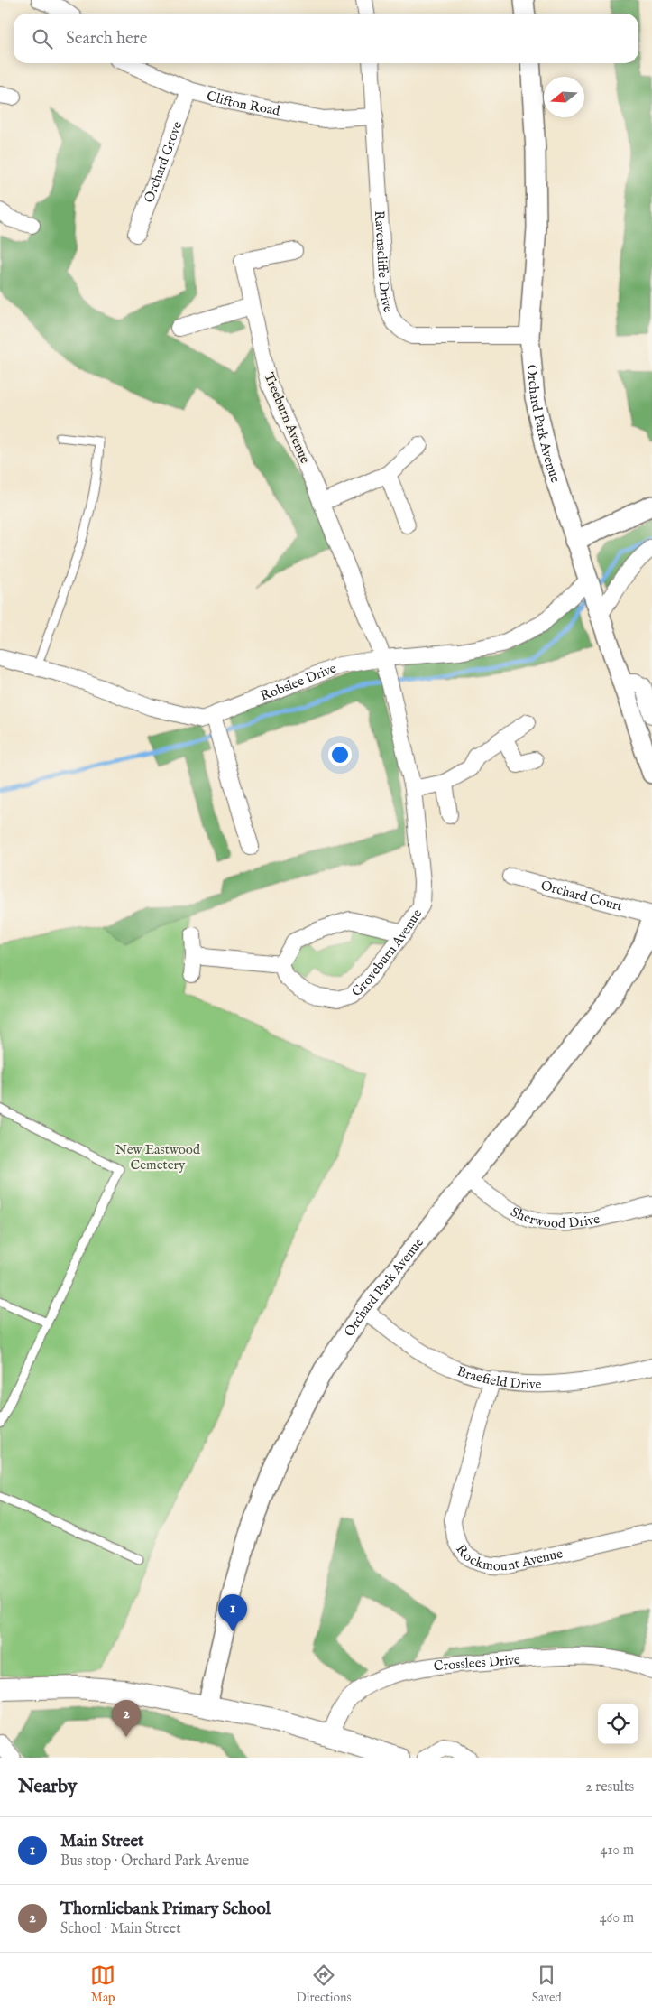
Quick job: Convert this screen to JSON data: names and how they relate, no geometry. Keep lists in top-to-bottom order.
{
  "streets": {
    "street": [
      "Clifton Road",
      "Orchard Grove",
      "Ravenscliffe Drive",
      "Treeburn Avenue",
      "Orchard Park Avenue",
      "Robslee Drive",
      "Orchard Court",
      "Groveburn Avenue",
      "Sherwood Drive",
      "Braefield Drive",
      "Rockmount Avenue",
      "Crosslees Drive"
    ]
  },
  "crossings": [
    ["Clifton Road", "Orchard Grove"],
    ["Clifton Road", "Ravenscliffe Drive"],
    ["Ravenscliffe Drive", "Orchard Park Avenue"],
    ["Treeburn Avenue", "Robslee Drive"],
    ["Treeburn Avenue", "Groveburn Avenue"],
    ["Orchard Park Avenue", "Robslee Drive"],
    ["Orchard Park Avenue", "Orchard Court"],
    ["Orchard Park Avenue", "Sherwood Drive"],
    ["Orchard Park Avenue", "Braefield Drive"],
    ["Robslee Drive", "Groveburn Avenue"],
    ["Braefield Drive", "Rockmount Avenue"]
  ],
  "parks": ["New Eastwood Cemetery"],
  "north": "left",
  "page": {
    "search": "Search here",
    "pins": ["1", "2"],
    "heading": ["Nearby", "2 results"],
    "list": [
      {
        "mark": "1",
        "name": "Main Street",
        "note": "Bus stop · Orchard Park Avenue",
        "value": "410 m"
      },
      {
        "mark": "2",
        "name": "Thornliebank Primary School",
        "note": "School · Main Street",
        "value": "460 m"
      }
    ],
    "nav": ["Map", "Directions", "Saved"]
  }
}
